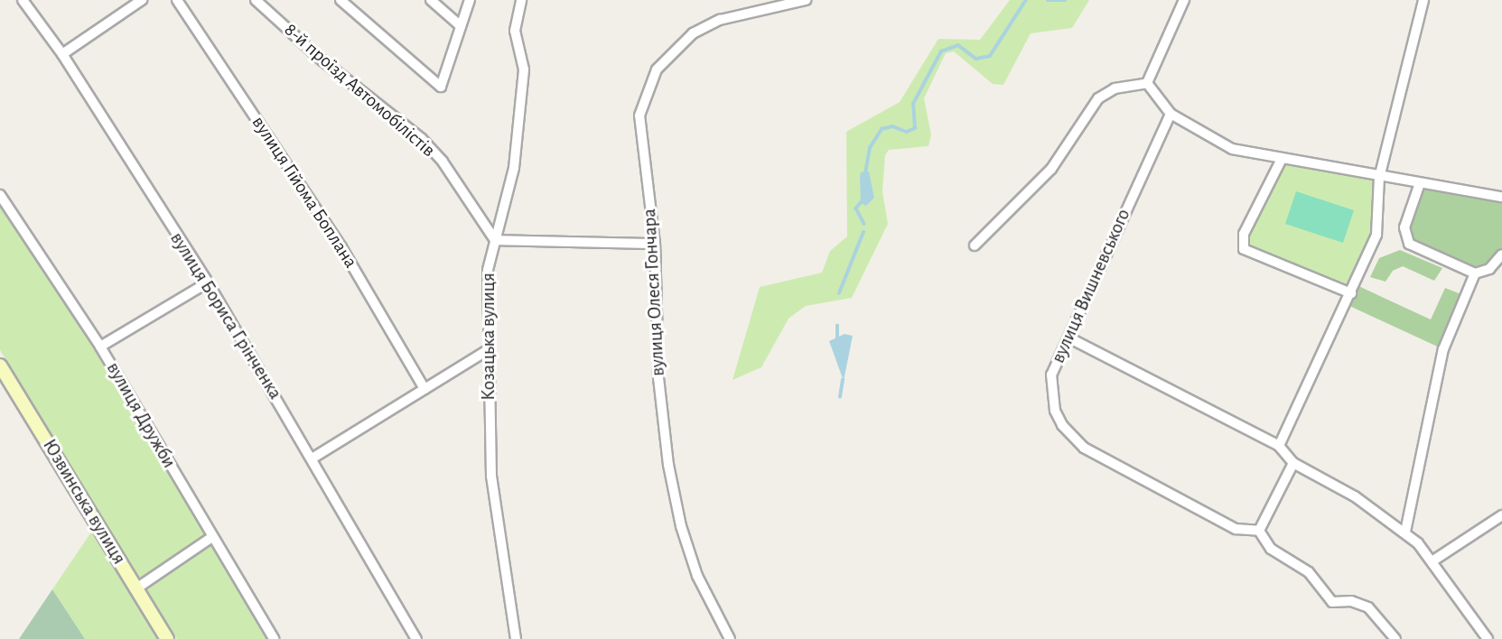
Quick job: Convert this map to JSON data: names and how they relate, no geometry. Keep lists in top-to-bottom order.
{
  "streets": {
    "main road": ["Юзвинська вулиця"],
    "street": [
      "8-й проїзд Автомобілістів",
      "вулиця Гійома Боплана",
      "вулиця Вишневського",
      "вулиця Олеся Гончара",
      "вулиця Бориса Грінченка",
      "Козацька вулиця",
      "вулиця Дружби"
    ]
  },
  "crossings": [
    ["8-й проїзд Автомобілістів", "Козацька вулиця"]
  ]
}
